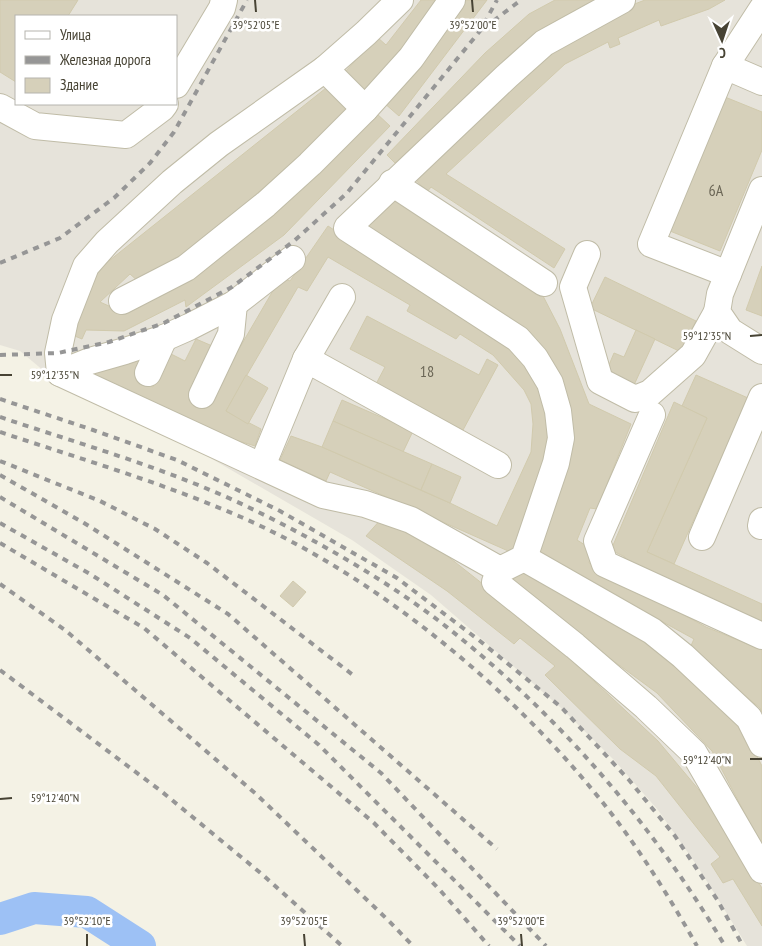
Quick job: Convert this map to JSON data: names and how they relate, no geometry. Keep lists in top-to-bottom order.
{
  "house_numbers": ["6А", "18"],
  "legend": ["Улица", "Железная дорога", "Здание"],
  "north": "bottom",
  "coordinates": [
    "39°52'05\"E",
    "39°52'00\"E",
    "59°12'35\"N",
    "59°12'40\"N",
    "39°52'10\"E"
  ]
}
